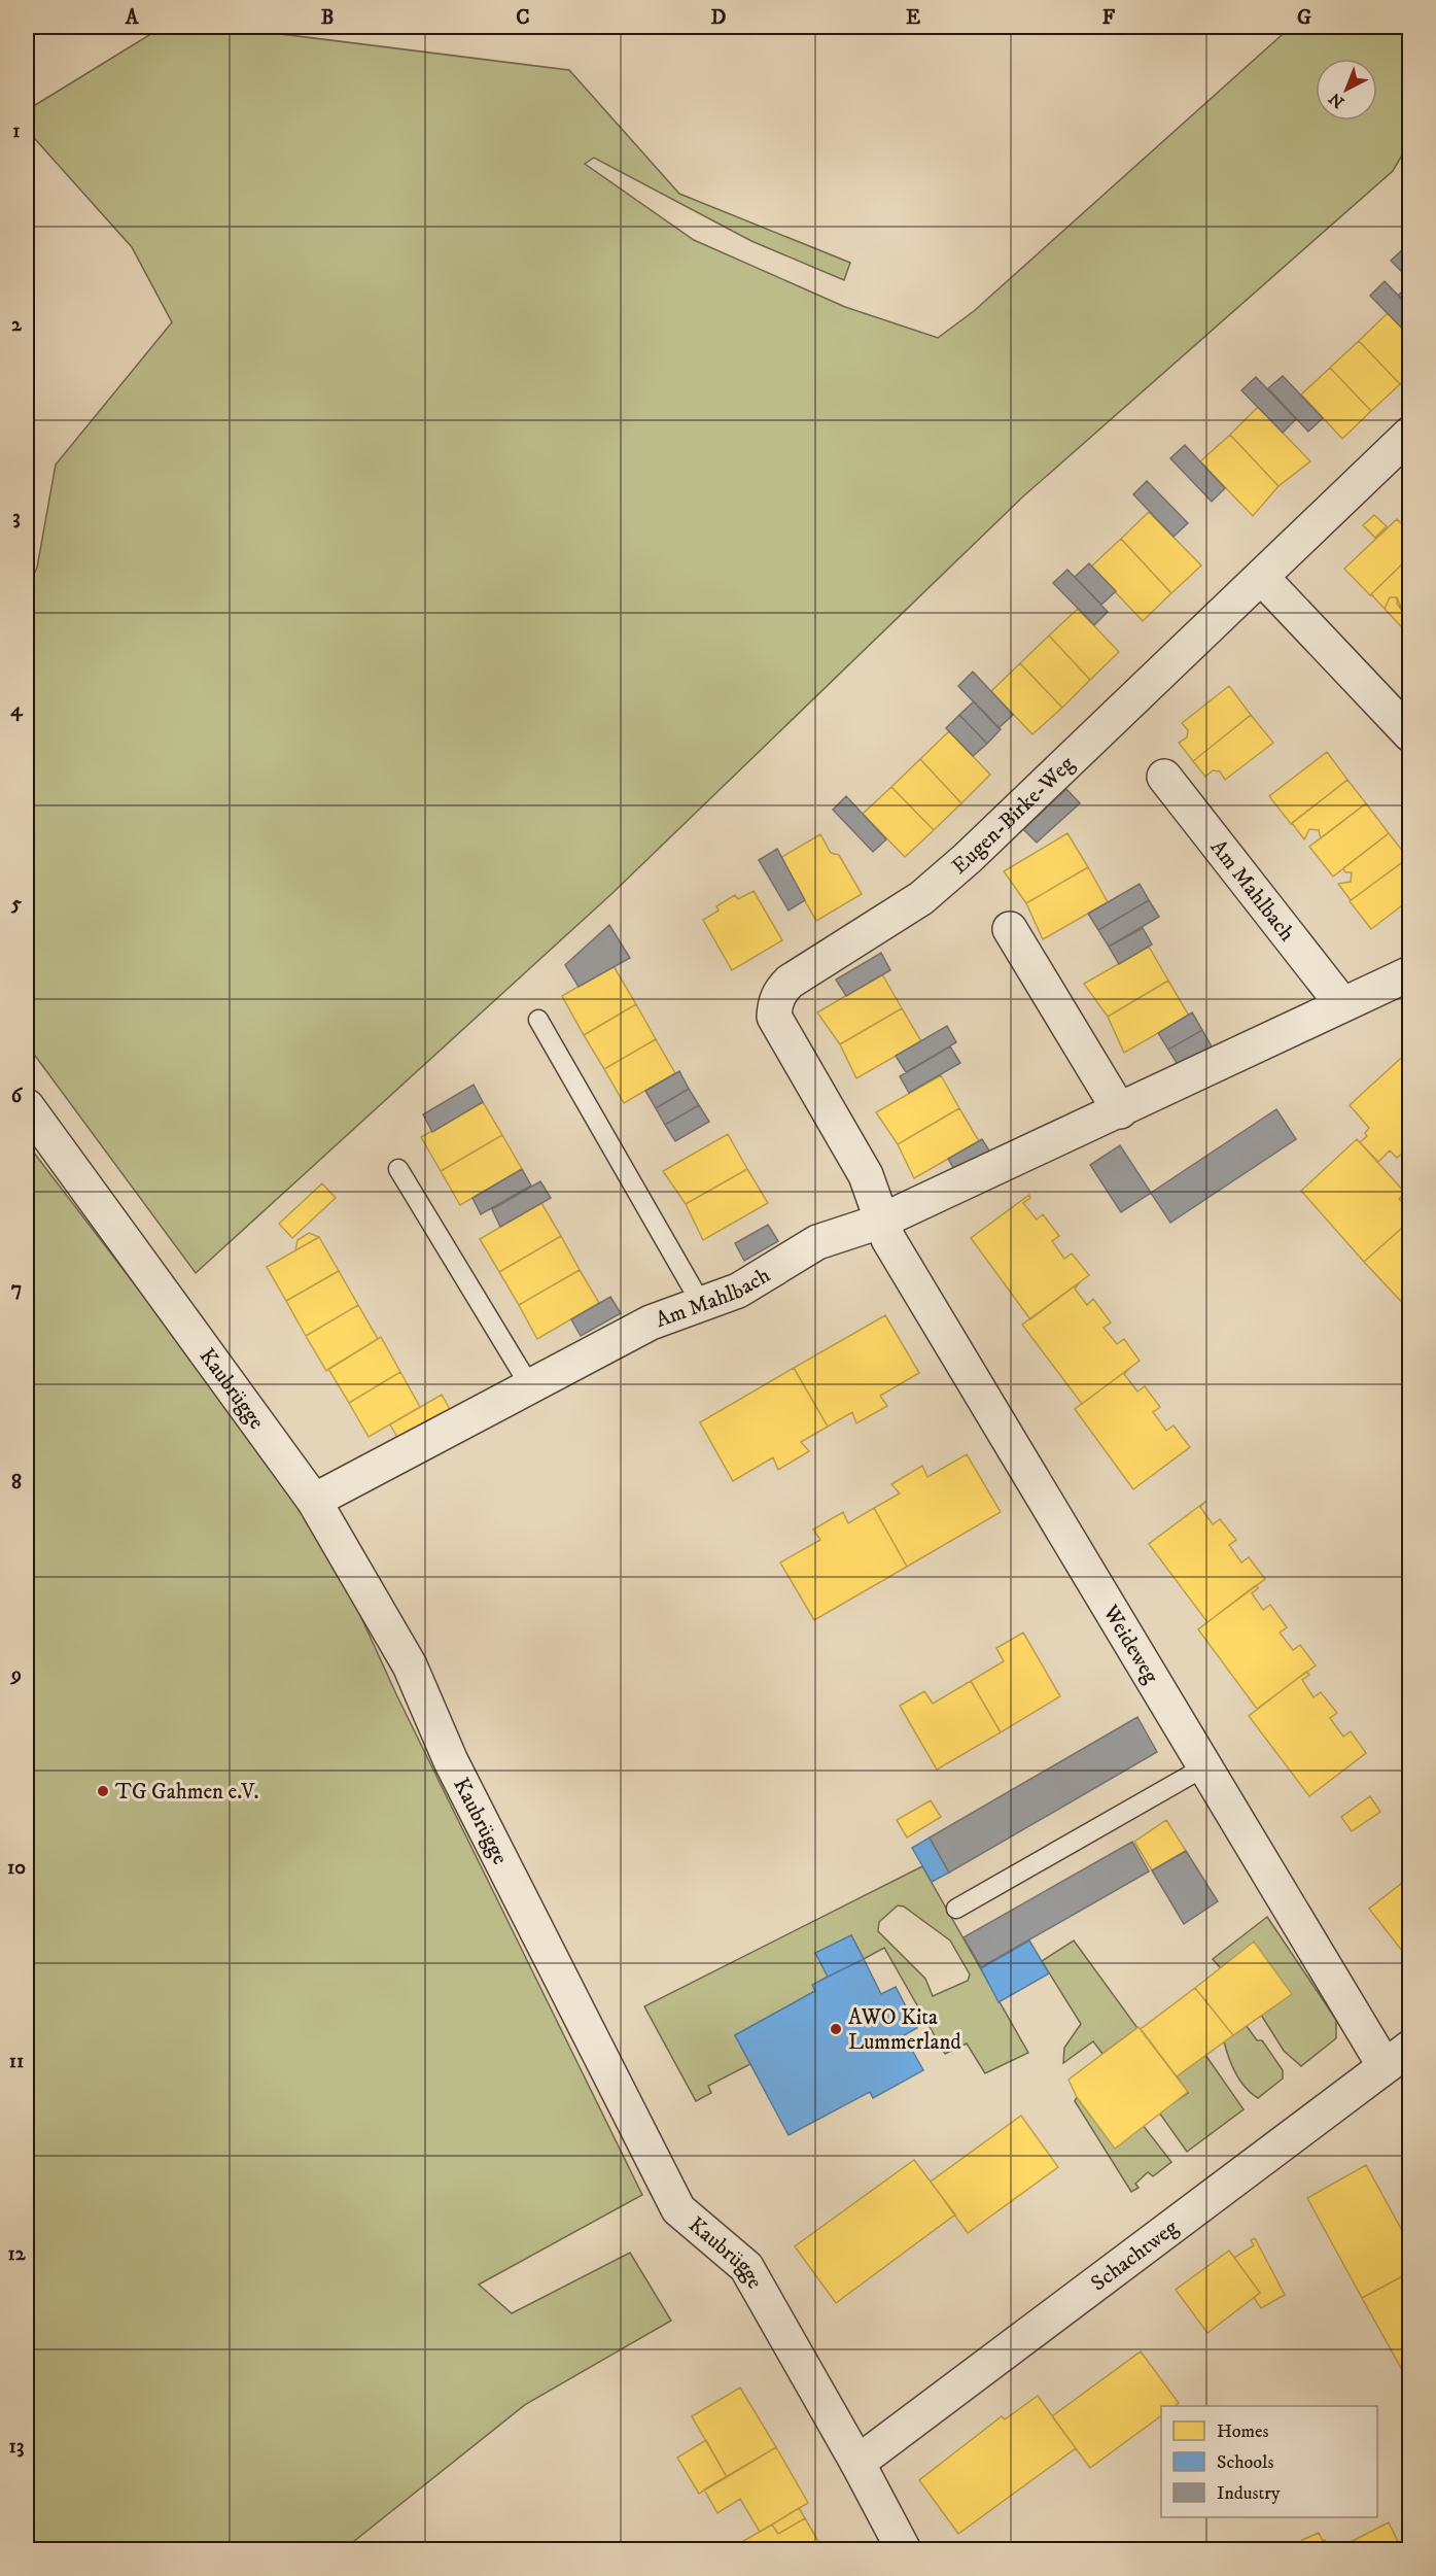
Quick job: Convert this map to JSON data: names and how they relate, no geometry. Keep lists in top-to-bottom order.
{
  "streets": {
    "street": [
      "Eugen-Birke-Weg",
      "Am Mahlbach",
      "Kaubrügge",
      "Weideweg",
      "Schachtweg"
    ]
  },
  "crossings": [
    ["Eugen-Birke-Weg", "Am Mahlbach"],
    ["Eugen-Birke-Weg", "Weideweg"],
    ["Am Mahlbach", "Kaubrügge"],
    ["Am Mahlbach", "Weideweg"],
    ["Kaubrügge", "Schachtweg"],
    ["Weideweg", "Schachtweg"]
  ],
  "places": ["TG Gahmen e.V.", "AWO Kita Lummerland"],
  "legend": ["Homes", "Schools", "Industry"],
  "north": "bottom left",
  "grid": {
    "columns": [
      "A",
      "B",
      "C",
      "D",
      "E",
      "F",
      "G"
    ],
    "rows": [
      "1",
      "2",
      "3",
      "4",
      "5",
      "6",
      "7",
      "8",
      "9",
      "10",
      "11",
      "12",
      "13"
    ]
  }
}
